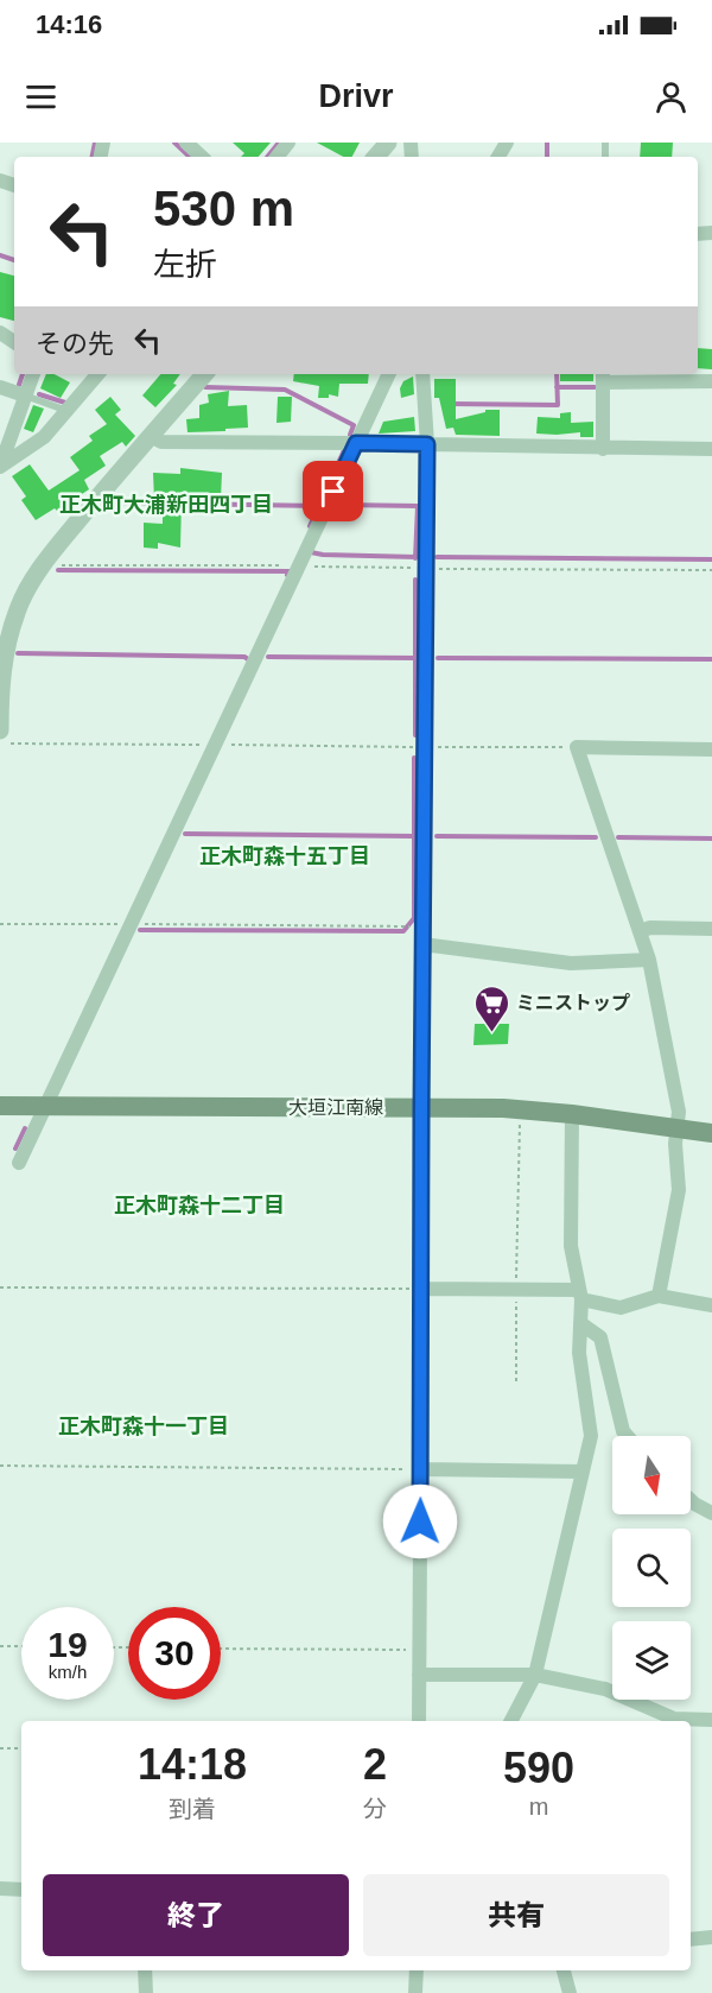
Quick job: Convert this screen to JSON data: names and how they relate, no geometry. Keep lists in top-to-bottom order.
{
  "streets": {
    "main road": ["大垣江南線"]
  },
  "districts": [
    "正木町大浦新田四丁目",
    "正木町森十五丁目",
    "正木町森十二丁目",
    "正木町森十一丁目"
  ],
  "places": {
    "supermarket": ["ミニストップ"]
  },
  "north": "bottom",
  "page": {
    "status": "14:16",
    "header": "Drivr",
    "turn": ["530 m", "左折"],
    "then": "その先",
    "speed": "19 km/h",
    "limit": "30",
    "eta": [
      "14:18",
      "到着",
      "2",
      "分",
      "590",
      "m"
    ],
    "buttons": ["終了", "共有"]
  }
}
